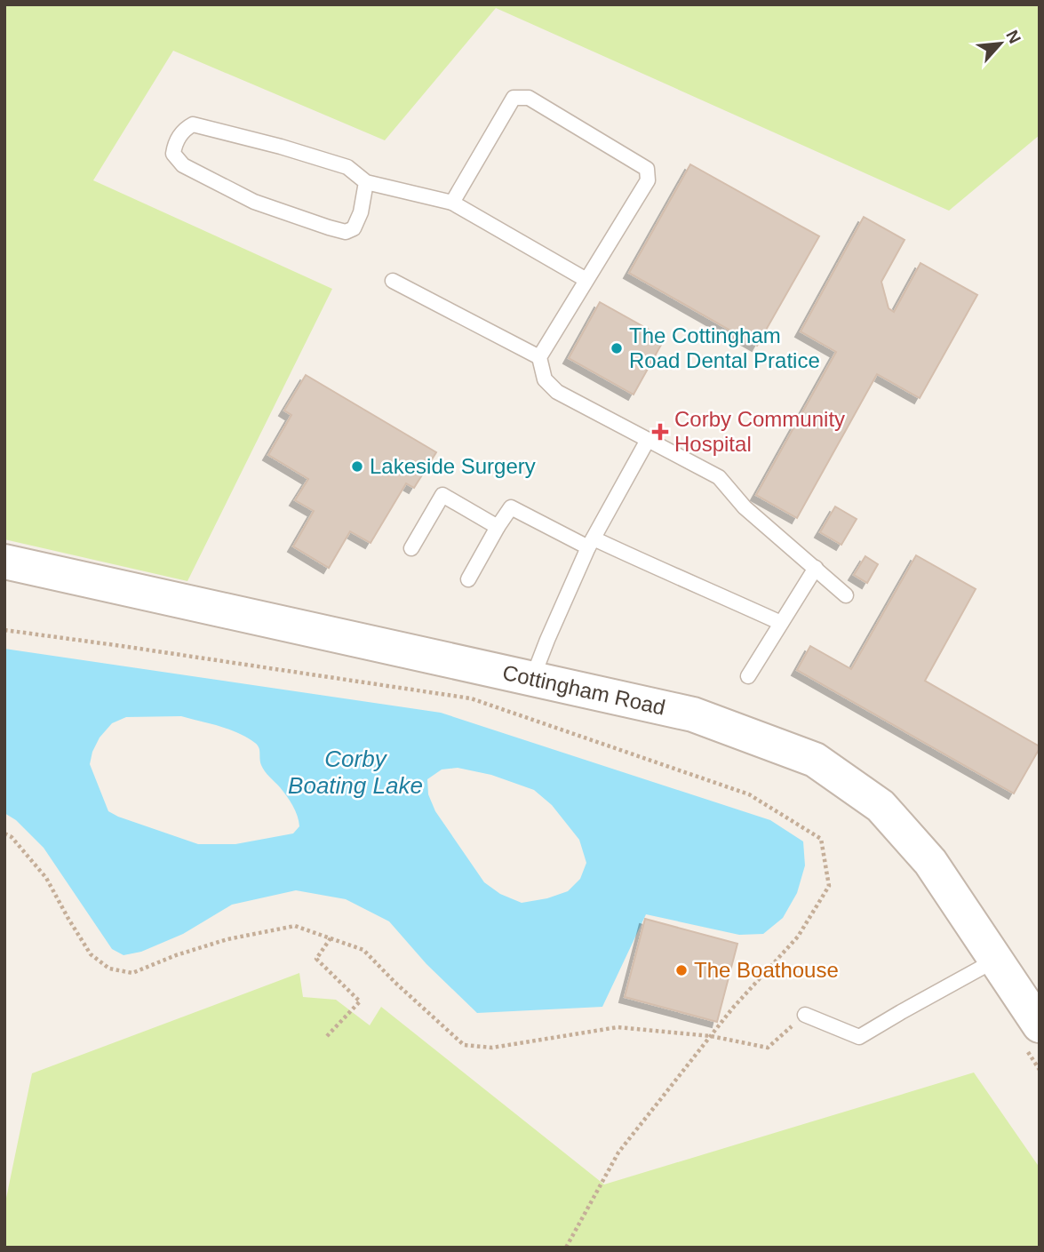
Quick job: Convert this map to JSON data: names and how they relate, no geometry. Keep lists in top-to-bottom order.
{
  "streets": {
    "street": ["Cottingham Road"]
  },
  "water": ["Corby Boating Lake"],
  "places": {
    "other": ["The Cottingham Road Dental Pratice", "Lakeside Surgery", "The Boathouse"],
    "health": ["Corby Community Hospital"]
  },
  "north": "top right"
}
